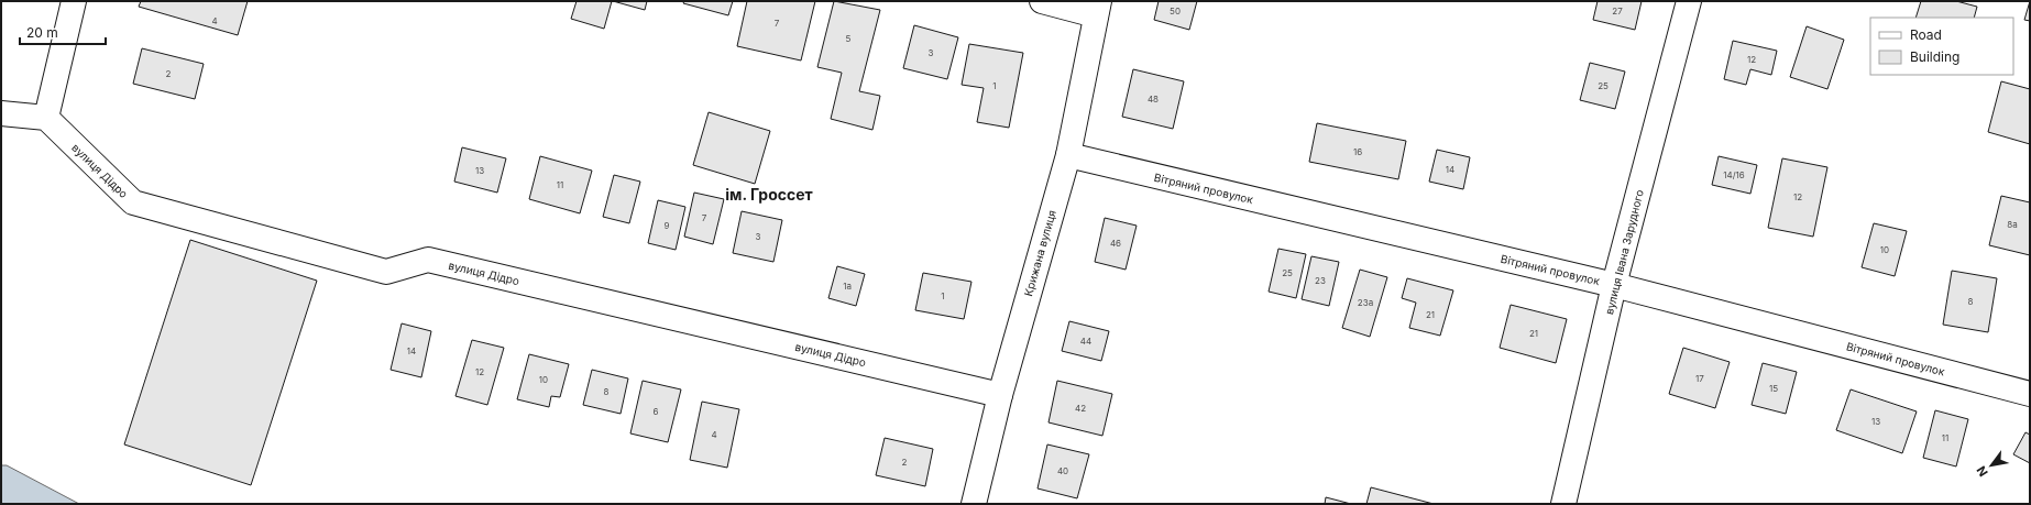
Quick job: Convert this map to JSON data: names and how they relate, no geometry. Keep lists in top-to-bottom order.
{
  "streets": {
    "street": [
      "вулиця Дідро",
      "Вітряний провулок",
      "вулиця Івана Зарудного",
      "Крижана вулиця"
    ]
  },
  "crossings": [
    ["вулиця Дідро", "Крижана вулиця"],
    ["Вітряний провулок", "вулиця Івана Зарудного"],
    ["Вітряний провулок", "Крижана вулиця"]
  ],
  "districts": ["ім. Гроссет"],
  "house_numbers": [
    "50",
    "27",
    "4",
    "7",
    "5",
    "3",
    "12",
    "2",
    "1",
    "25",
    "48",
    "16",
    "14",
    "13",
    "14/16",
    "11",
    "12",
    "7",
    "8а",
    "9",
    "3",
    "46",
    "10",
    "25",
    "23",
    "1а",
    "1",
    "8",
    "23а",
    "21",
    "21",
    "44",
    "14",
    "12",
    "17",
    "10",
    "15",
    "8",
    "42",
    "6",
    "13",
    "4",
    "11",
    "2",
    "40"
  ],
  "legend": ["Road", "Building"],
  "scale_bar": "20 m",
  "north": "bottom left"
}
